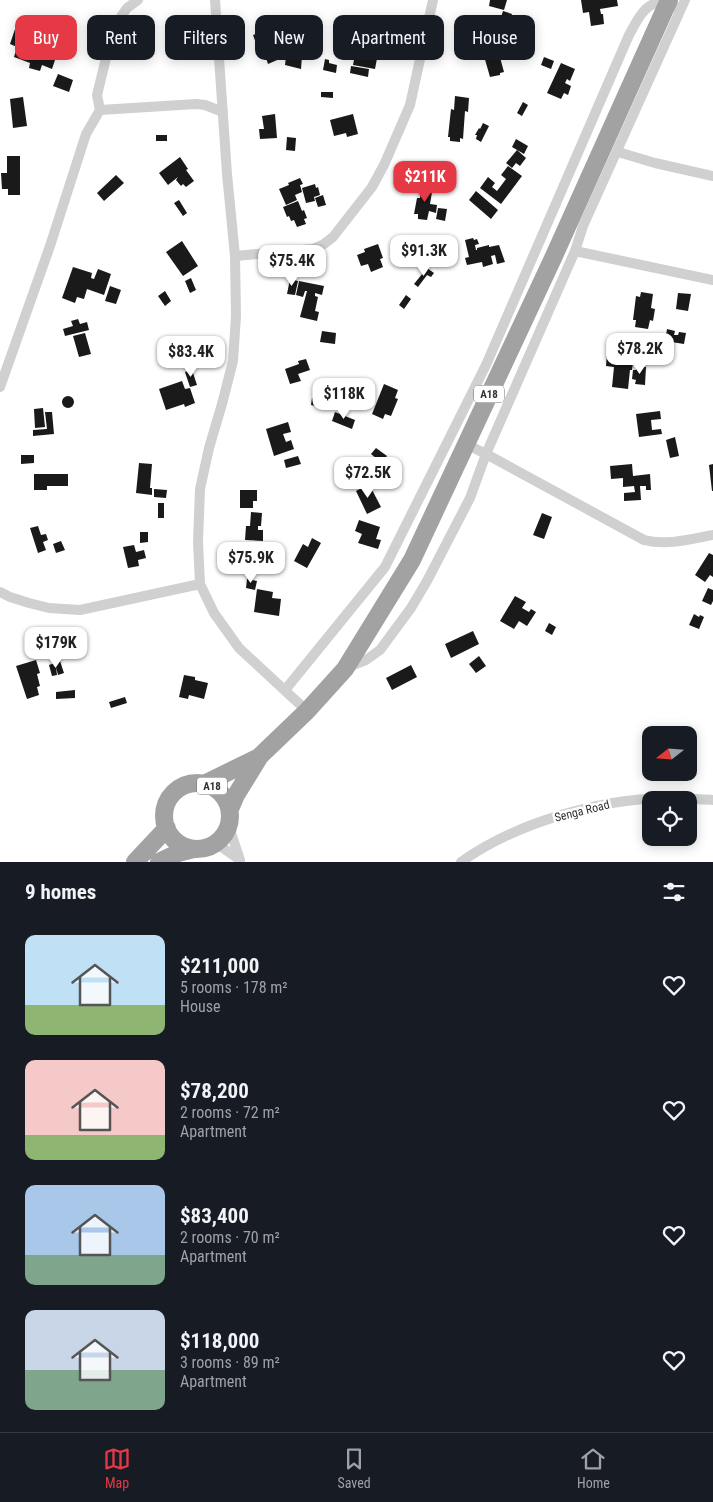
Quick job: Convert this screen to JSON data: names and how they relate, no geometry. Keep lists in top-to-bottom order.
{
  "streets": {
    "highway": ["A18"],
    "street": ["Senga Road"]
  },
  "north": "left",
  "page": {
    "chip": [
      "Buy",
      "Rent",
      "Filters",
      "New",
      "Apartment",
      "House"
    ],
    "price": [
      "$211K",
      "$91.3K",
      "$75.4K",
      "$78.2K",
      "$83.4K",
      "$118K",
      "$72.5K",
      "$75.9K",
      "$179K"
    ],
    "heading": "9 homes",
    "list": [
      {
        "name": "$211,000",
        "note": "5 rooms · 178 m² · House"
      },
      {
        "name": "$78,200",
        "note": "2 rooms · 72 m² · Apartment"
      },
      {
        "name": "$83,400",
        "note": "2 rooms · 70 m² · Apartment"
      },
      {
        "name": "$118,000",
        "note": "3 rooms · 89 m² · Apartment"
      }
    ],
    "tabs": ["Map", "Saved", "Home"]
  }
}
